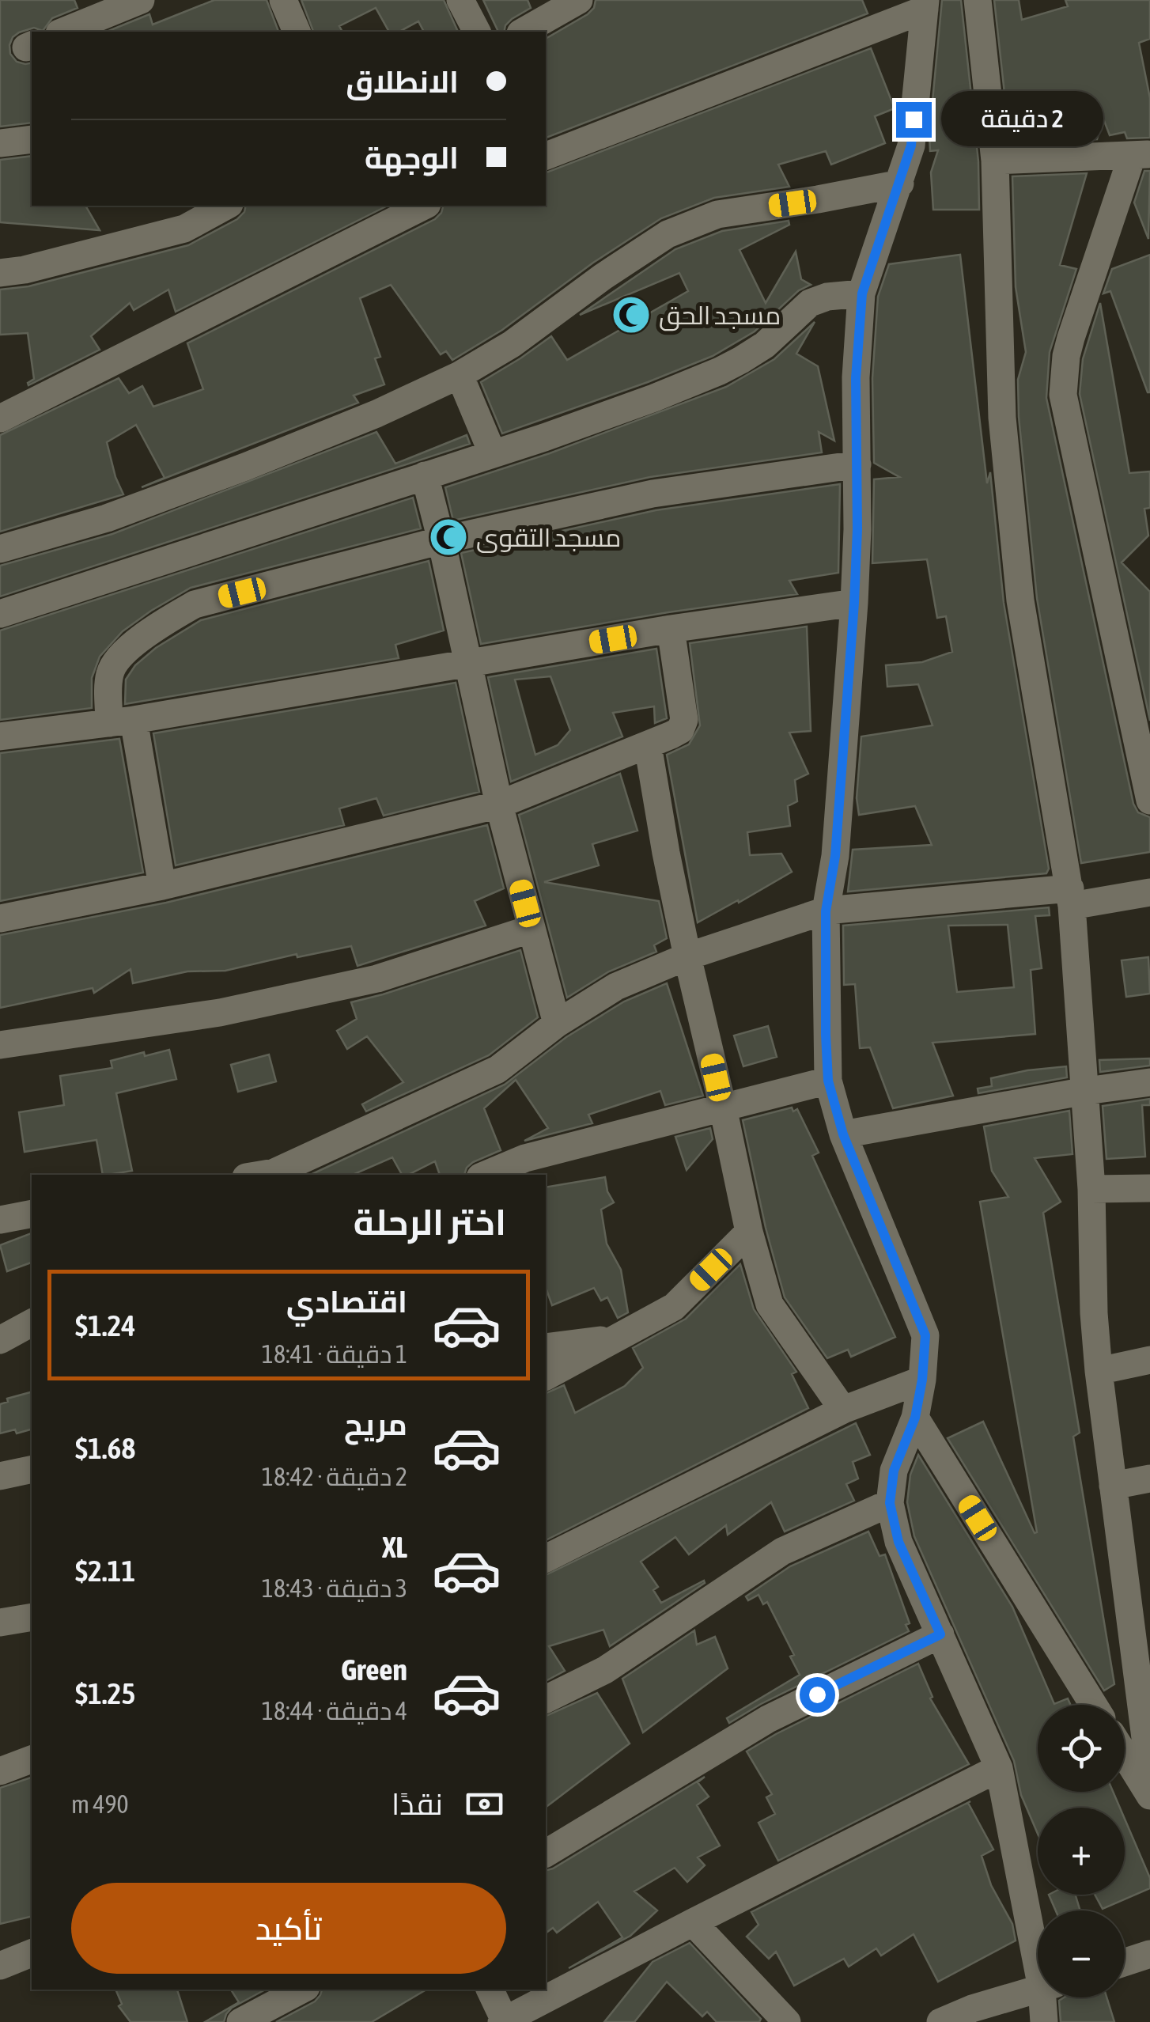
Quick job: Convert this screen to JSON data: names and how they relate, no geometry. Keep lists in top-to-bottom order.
{
  "places": {
    "mosque": ["مسجد الحق", "مسجد التقوى"]
  },
  "page": {
    "banner": ["الانطلاق", "الوجهة"],
    "bubble": "2 دقيقة",
    "heading": "اختر الرحلة",
    "list": [
      {
        "name": "اقتصادي",
        "note": "1 دقيقة · 18:41",
        "value": "$1.24"
      },
      {
        "name": "مريح",
        "note": "2 دقيقة · 18:42",
        "value": "$1.68"
      },
      {
        "name": "XL",
        "note": "3 دقيقة · 18:43",
        "value": "$2.11"
      },
      {
        "name": "Green",
        "note": "4 دقيقة · 18:44",
        "value": "$1.25"
      }
    ],
    "map_buttons": ["+", "−"],
    "pay": ["نقدًا", "490 m"],
    "buttons": "تأكيد"
  }
}
